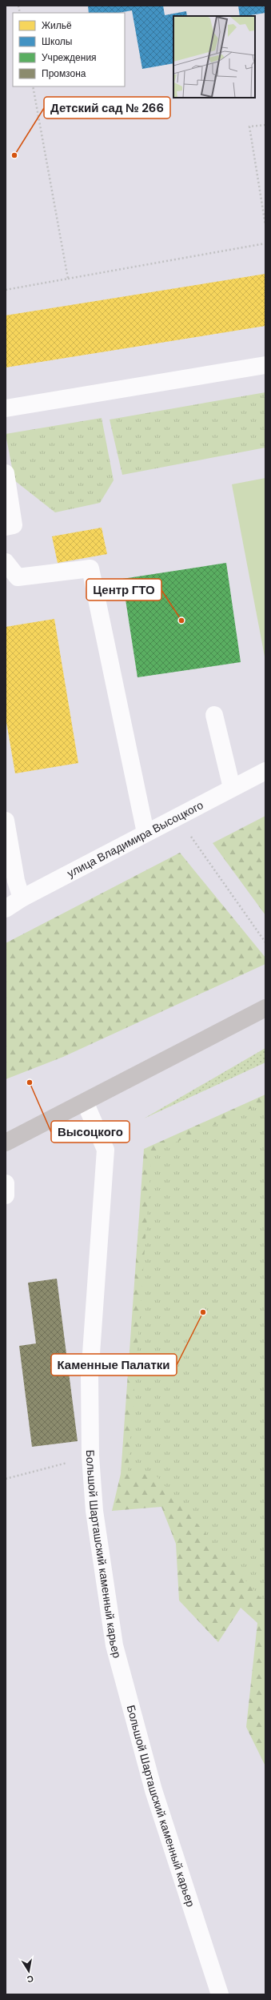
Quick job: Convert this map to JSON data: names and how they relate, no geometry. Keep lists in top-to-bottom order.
{
  "streets": {
    "street": ["улица Владимира Высоцкого", "Большой Шарташский каменный карьер"]
  },
  "places": [
    "Детский сад № 266",
    "Центр ГТО",
    "Высоцкого",
    "Каменные Палатки"
  ],
  "legend": [
    "Жильё",
    "Школы",
    "Учреждения",
    "Промзона"
  ],
  "north": "bottom"
}
